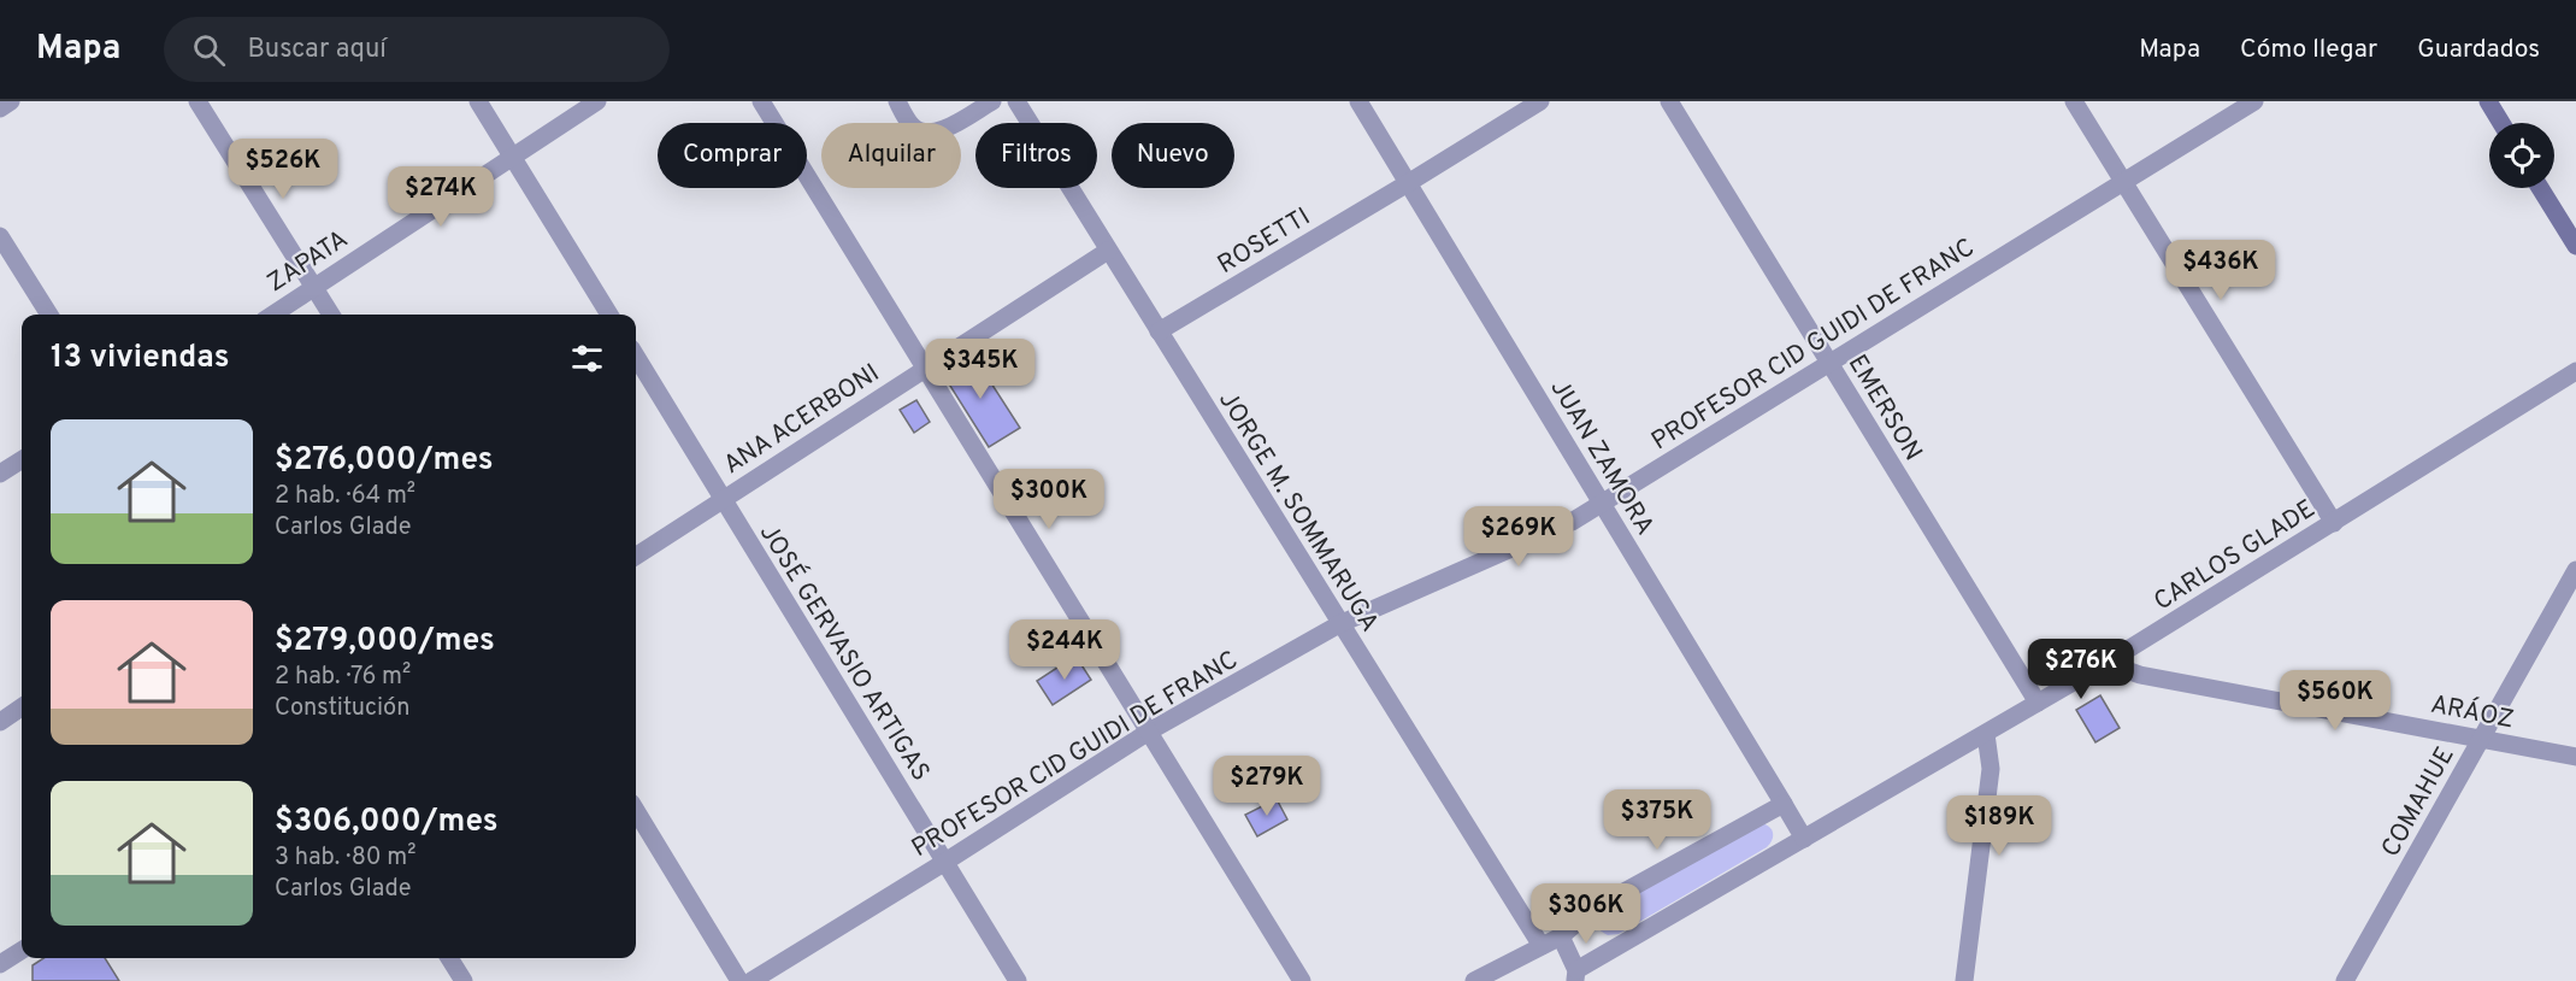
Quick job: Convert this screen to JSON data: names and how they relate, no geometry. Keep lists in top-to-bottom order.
{
  "streets": {
    "street": [
      "ROSETTI",
      "ZAPATA",
      "PROFESOR CID GUIDI DE FRANC",
      "EMERSON",
      "ANA ACERBONI",
      "JUAN ZAMORA",
      "JORGE M. SOMMARUGA",
      "CARLOS GLADE",
      "JOSÉ GERVASIO ARTIGAS",
      "ARÁOZ",
      "COMAHUE"
    ]
  },
  "crossings": [
    ["ROSETTI", "JUAN ZAMORA"],
    ["ROSETTI", "JORGE M. SOMMARUGA"],
    ["PROFESOR CID GUIDI DE FRANC", "EMERSON"],
    ["PROFESOR CID GUIDI DE FRANC", "JUAN ZAMORA"],
    ["PROFESOR CID GUIDI DE FRANC", "JORGE M. SOMMARUGA"],
    ["PROFESOR CID GUIDI DE FRANC", "JOSÉ GERVASIO ARTIGAS"],
    ["EMERSON", "CARLOS GLADE"],
    ["ANA ACERBONI", "JORGE M. SOMMARUGA"],
    ["ANA ACERBONI", "JOSÉ GERVASIO ARTIGAS"],
    ["JUAN ZAMORA", "CARLOS GLADE"],
    ["CARLOS GLADE", "ARÁOZ"],
    ["ARÁOZ", "COMAHUE"]
  ],
  "page": {
    "header": "Mapa",
    "search": "Buscar aquí",
    "nav": ["Mapa", "Cómo llegar", "Guardados"],
    "chip": [
      "Comprar",
      "Alquilar",
      "Filtros",
      "Nuevo"
    ],
    "price": [
      "$526K",
      "$274K",
      "$436K",
      "$345K",
      "$300K",
      "$269K",
      "$244K",
      "$276K",
      "$560K",
      "$279K",
      "$375K",
      "$189K",
      "$306K"
    ],
    "heading": "13 viviendas",
    "list": [
      {
        "name": "$276,000/mes",
        "note": "2 hab. · 64 m² · Carlos Glade"
      },
      {
        "name": "$279,000/mes",
        "note": "2 hab. · 76 m² · Constitución"
      },
      {
        "name": "$306,000/mes",
        "note": "3 hab. · 80 m² · Carlos Glade"
      }
    ]
  }
}
